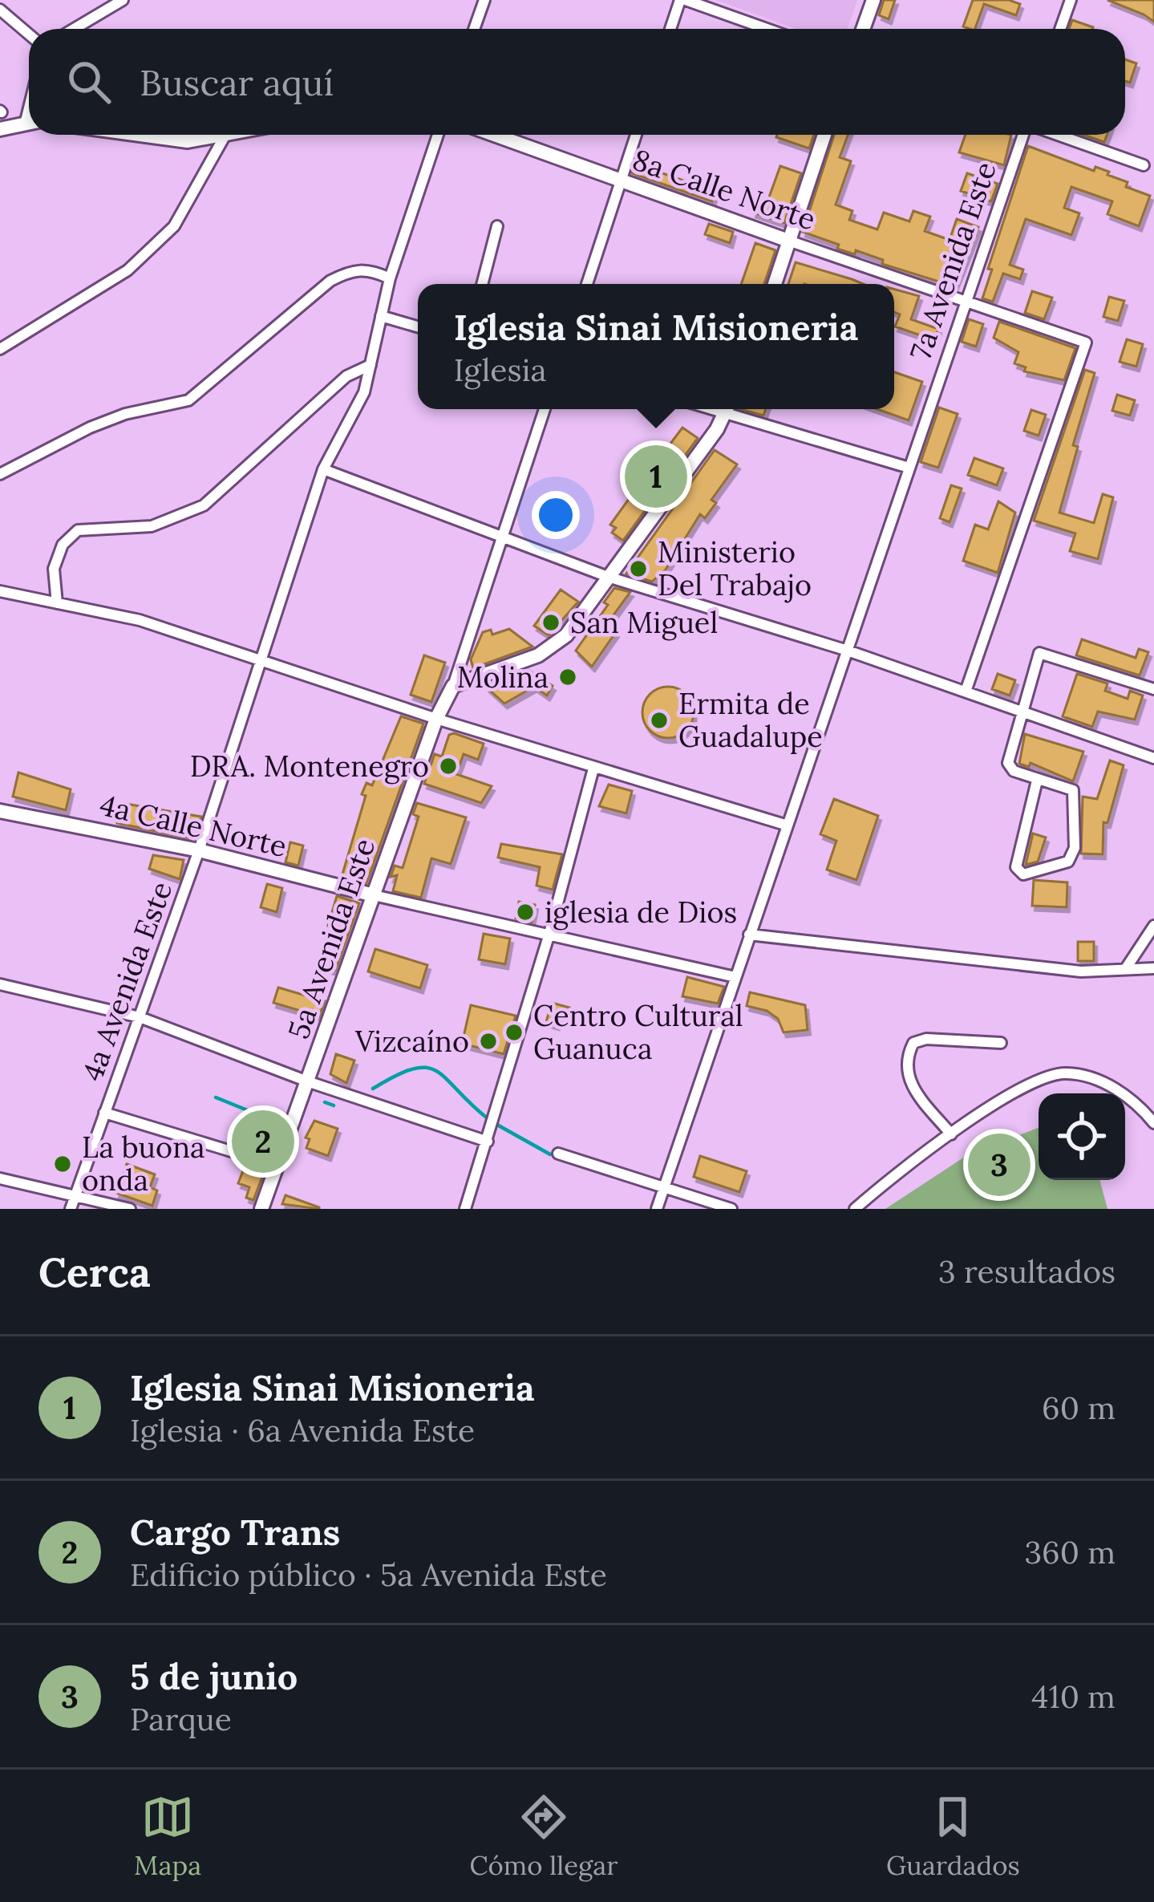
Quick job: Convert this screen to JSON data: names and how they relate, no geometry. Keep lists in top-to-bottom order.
{
  "streets": {
    "street": [
      "8a Calle Norte",
      "7a Avenida Este",
      "4a Calle Norte",
      "5a Avenida Este",
      "4a Avenida Este"
    ]
  },
  "crossings": [
    ["8a Calle Norte", "7a Avenida Este"],
    ["4a Calle Norte", "5a Avenida Este"],
    ["4a Calle Norte", "4a Avenida Este"]
  ],
  "places": [
    "Ministerio Del Trabajo",
    "San Miguel",
    "Molina",
    "Ermita de Guadalupe",
    "DRA. Montenegro",
    "iglesia de Dios",
    "Centro Cultural Guanuca",
    "Vizcaíno",
    "La buona onda"
  ],
  "page": {
    "search": "Buscar aquí",
    "popup": ["Iglesia Sinai Misioneria", "Iglesia"],
    "pins": ["1", "2", "3"],
    "heading": ["Cerca", "3 resultados"],
    "list": [
      {
        "mark": "1",
        "name": "Iglesia Sinai Misioneria",
        "note": "Iglesia · 6a Avenida Este",
        "value": "60 m"
      },
      {
        "mark": "2",
        "name": "Cargo Trans",
        "note": "Edificio público · 5a Avenida Este",
        "value": "360 m"
      },
      {
        "mark": "3",
        "name": "5 de junio",
        "note": "Parque",
        "value": "410 m"
      }
    ],
    "nav": ["Mapa", "Cómo llegar", "Guardados"]
  }
}
